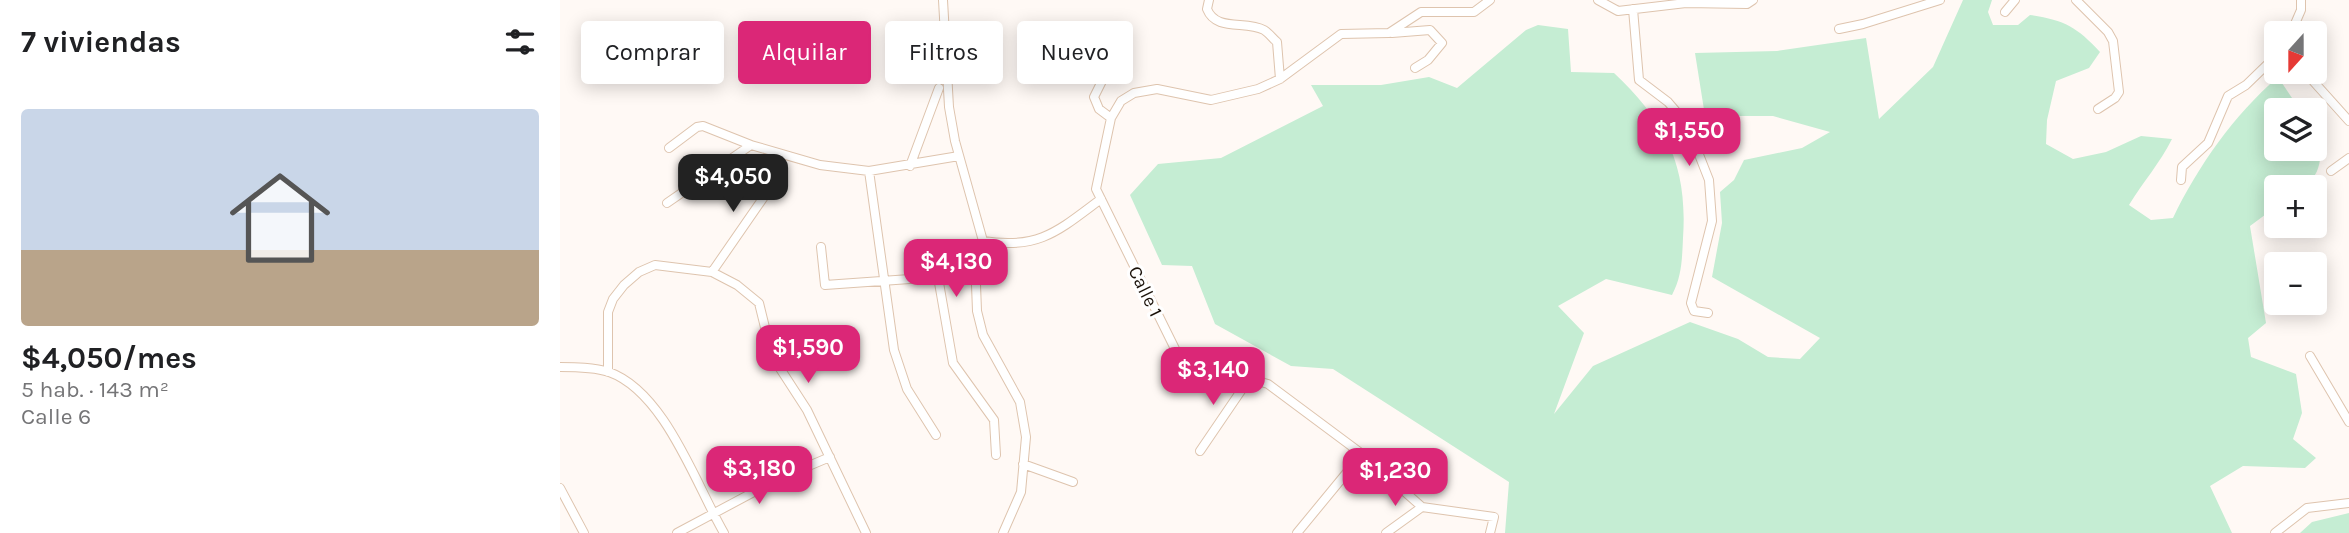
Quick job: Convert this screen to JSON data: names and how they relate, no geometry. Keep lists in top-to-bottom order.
{
  "streets": {
    "street": ["Calle 1"]
  },
  "north": "bottom",
  "page": {
    "heading": "7 viviendas",
    "map_buttons": ["+", "−"],
    "chip": [
      "Comprar",
      "Alquilar",
      "Filtros",
      "Nuevo"
    ],
    "list": [
      {
        "name": "$4,050/mes",
        "note": "5 hab. · 143 m² · Calle 6"
      }
    ],
    "price": [
      "$1,550",
      "$4,050",
      "$4,130",
      "$1,590",
      "$3,140",
      "$3,180",
      "$1,230"
    ]
  }
}
